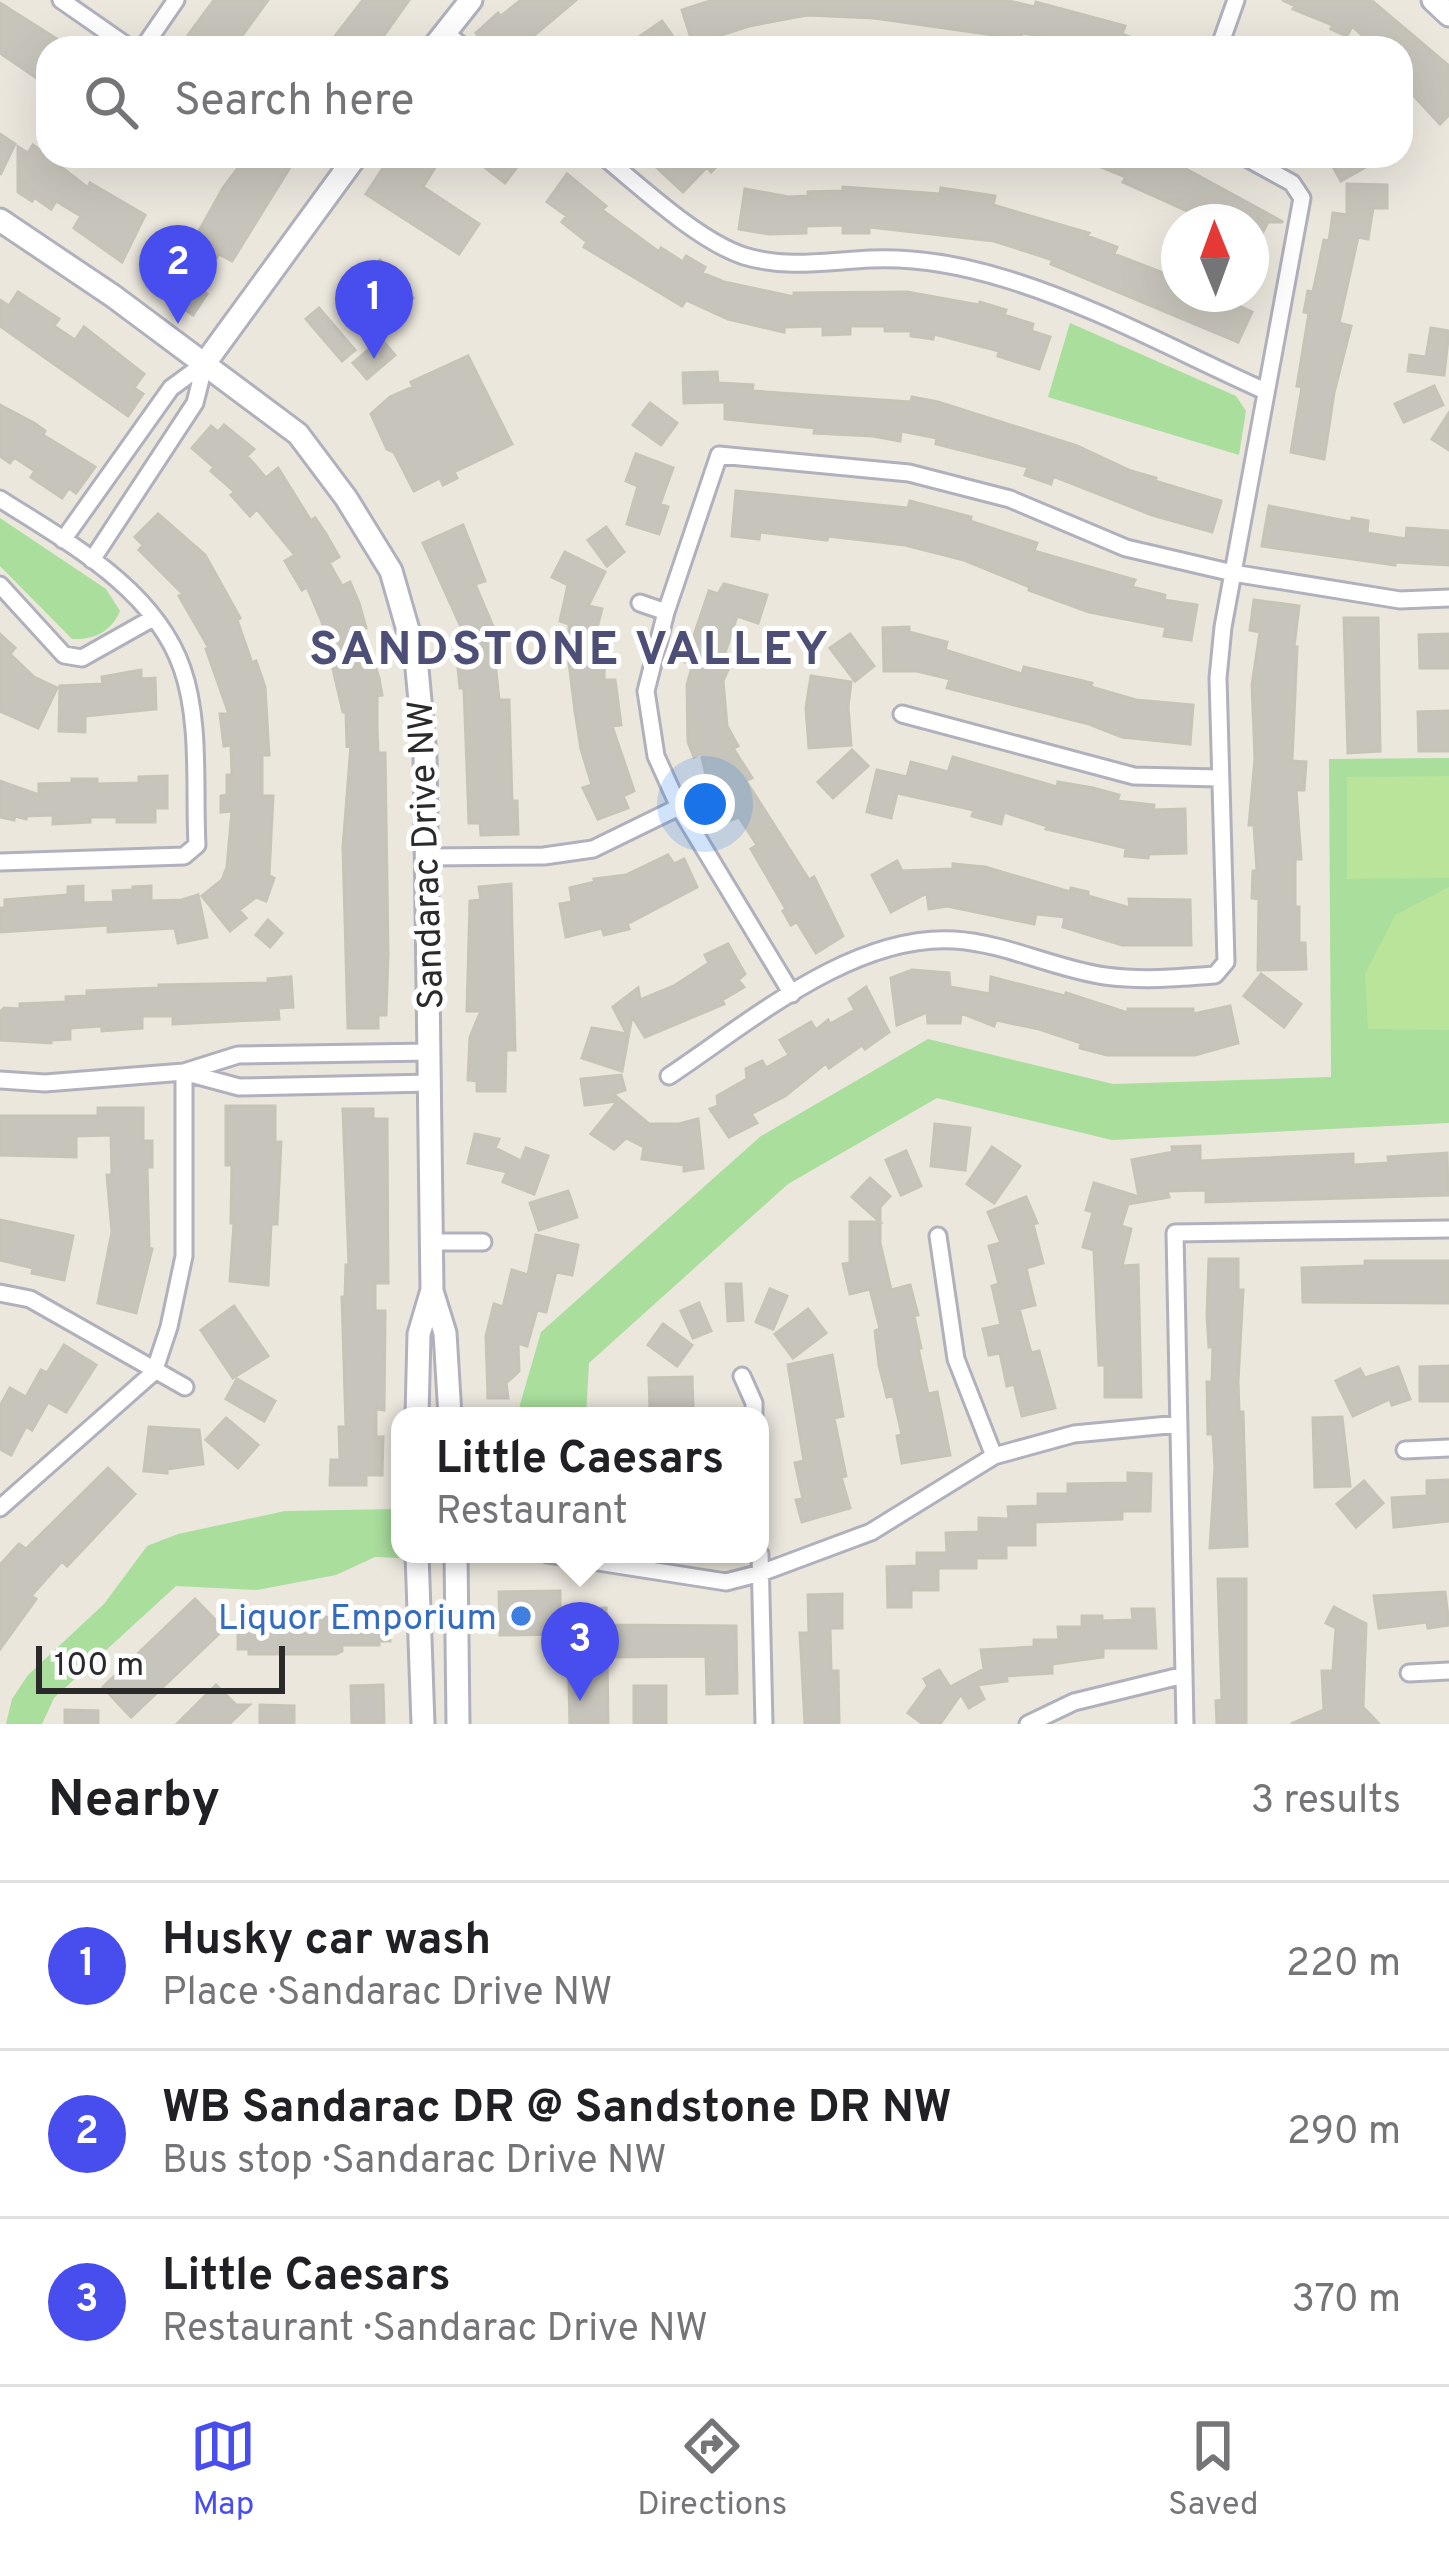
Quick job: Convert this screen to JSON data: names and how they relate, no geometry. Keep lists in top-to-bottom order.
{
  "streets": {
    "street": ["Sandarac Drive NW"]
  },
  "districts": ["SANDSTONE VALLEY"],
  "places": ["Liquor Emporium"],
  "scale_bar": "100 m",
  "north": "top",
  "page": {
    "search": "Search here",
    "pins": ["2", "1", "3"],
    "popup": ["Little Caesars", "Restaurant"],
    "scale": "100 m",
    "heading": ["Nearby", "3 results"],
    "list": [
      {
        "mark": "1",
        "name": "Husky car wash",
        "note": "Place · Sandarac Drive NW",
        "value": "220 m"
      },
      {
        "mark": "2",
        "name": "WB Sandarac DR @ Sandstone DR NW",
        "note": "Bus stop · Sandarac Drive NW",
        "value": "290 m"
      },
      {
        "mark": "3",
        "name": "Little Caesars",
        "note": "Restaurant · Sandarac Drive NW",
        "value": "370 m"
      }
    ],
    "nav": ["Map", "Directions", "Saved"]
  }
}
